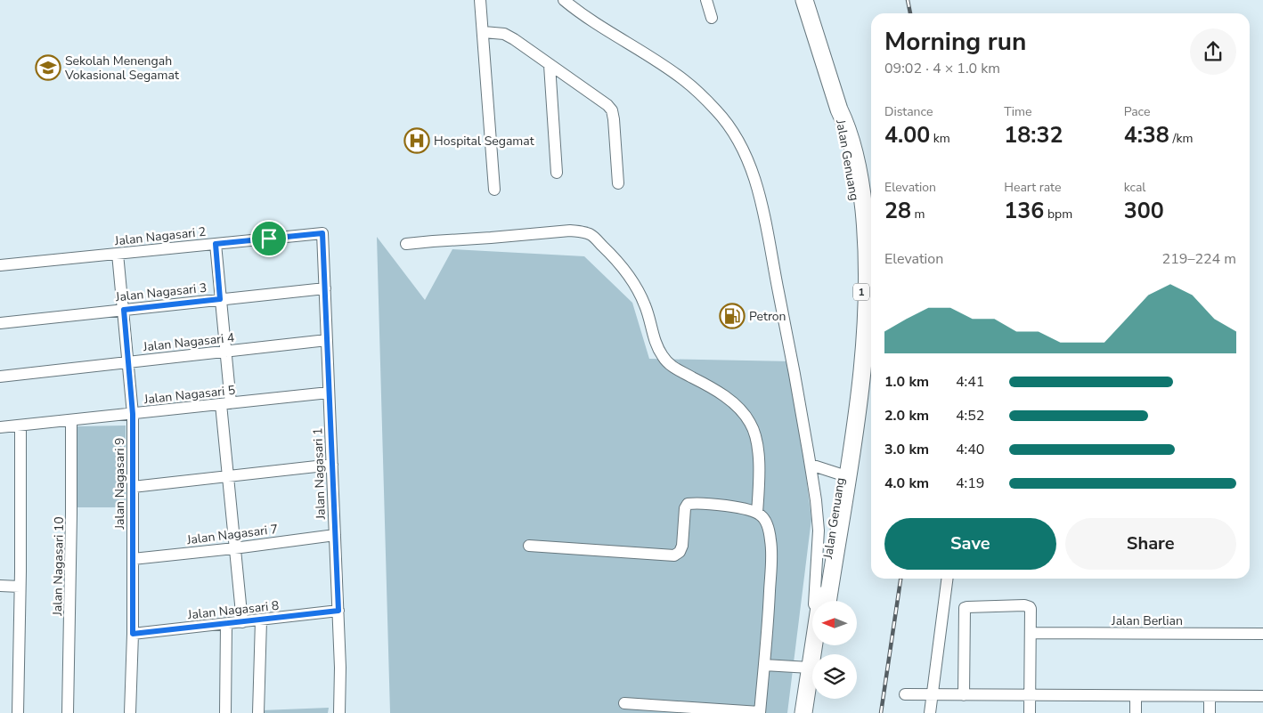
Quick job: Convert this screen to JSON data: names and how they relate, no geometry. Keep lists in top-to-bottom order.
{
  "streets": {
    "highway": ["Jalan Genuang", "1"],
    "street": [
      "Jalan Nagasari 2",
      "Jalan Nagasari 3",
      "Jalan Nagasari 4",
      "Jalan Nagasari 5",
      "Jalan Nagasari 1",
      "Jalan Nagasari 9",
      "Jalan Nagasari 7",
      "Jalan Nagasari 10",
      "Jalan Nagasari 8",
      "Jalan Berlian"
    ]
  },
  "crossings": [
    ["Jalan Nagasari 2", "Jalan Nagasari 1"],
    ["Jalan Nagasari 2", "Jalan Nagasari 9"],
    ["Jalan Nagasari 3", "Jalan Nagasari 1"],
    ["Jalan Nagasari 3", "Jalan Nagasari 9"],
    ["Jalan Nagasari 4", "Jalan Nagasari 1"],
    ["Jalan Nagasari 4", "Jalan Nagasari 9"],
    ["Jalan Nagasari 5", "Jalan Nagasari 1"],
    ["Jalan Nagasari 5", "Jalan Nagasari 9"],
    ["Jalan Nagasari 5", "Jalan Nagasari 10"],
    ["Jalan Nagasari 1", "Jalan Nagasari 7"],
    ["Jalan Nagasari 1", "Jalan Nagasari 8"],
    ["Jalan Nagasari 9", "Jalan Nagasari 7"],
    ["Jalan Nagasari 9", "Jalan Nagasari 8"]
  ],
  "places": {
    "school or university": ["Sekolah Menengah Vokasional Segamat"],
    "hospital": ["Hospital Segamat"],
    "fuel station": ["Petron"]
  },
  "north": "left",
  "page": {
    "heading": ["Morning run", "09:02 · 4 × 1.0 km"],
    "stats": [
      ["Distance", "4.00 km"],
      ["Time", "18:32"],
      ["Pace", "4:38 /km"],
      ["Elevation", "28 m"],
      ["Heart rate", "136 bpm"],
      ["kcal", "300"]
    ],
    "chart": ["Elevation", "219–224 m"],
    "list": [
      {
        "name": "1.0 km",
        "note": "4:41"
      },
      {
        "name": "2.0 km",
        "note": "4:52"
      },
      {
        "name": "3.0 km",
        "note": "4:40"
      },
      {
        "name": "4.0 km",
        "note": "4:19"
      }
    ],
    "buttons": ["Save", "Share"]
  }
}
